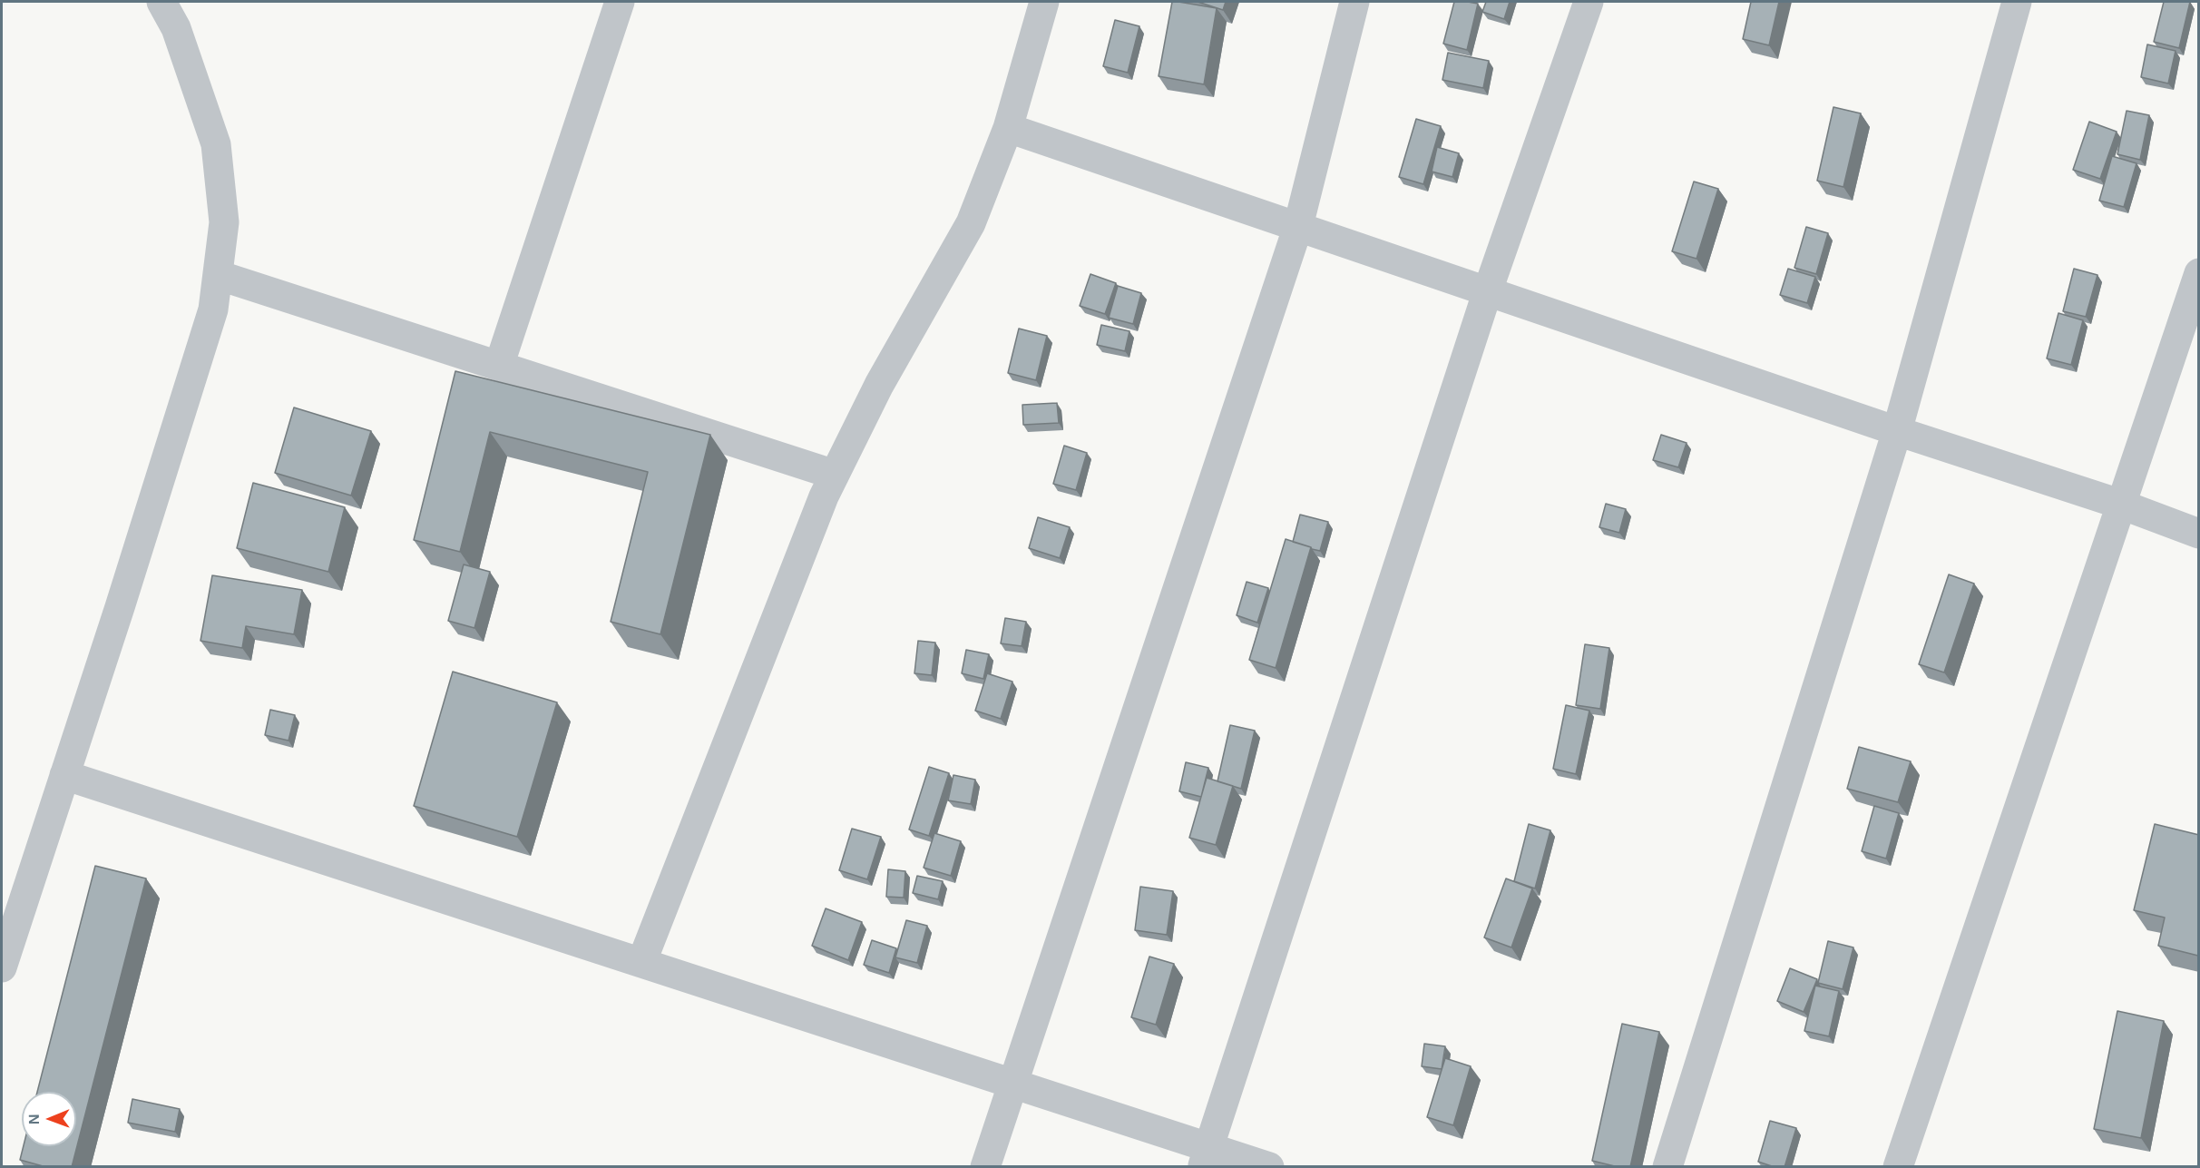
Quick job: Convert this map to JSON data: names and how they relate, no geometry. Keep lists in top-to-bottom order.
{
  "north": "left"
}
